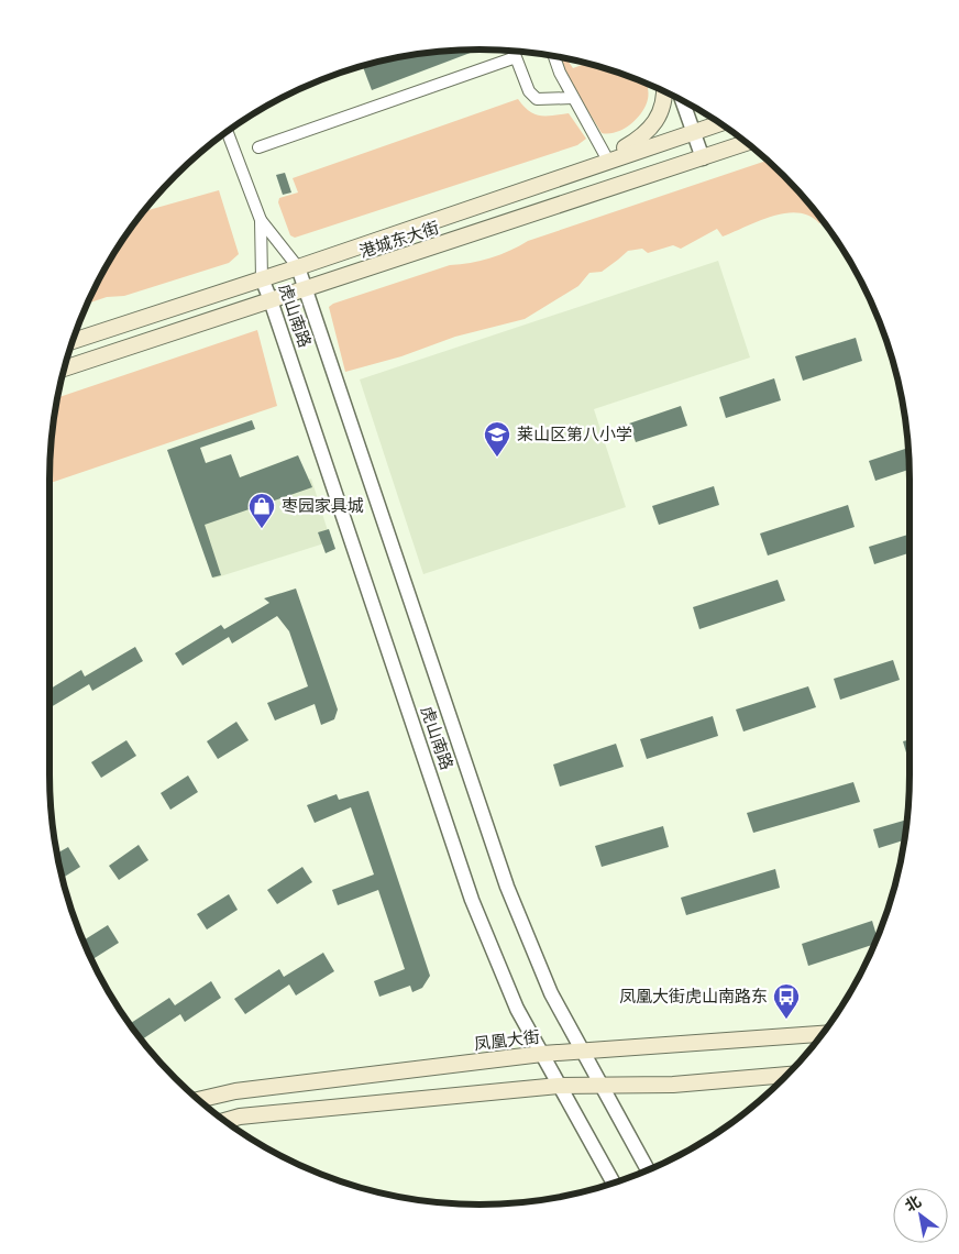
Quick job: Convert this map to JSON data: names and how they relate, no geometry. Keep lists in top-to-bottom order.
{
  "streets": {
    "main road": ["港城东大街", "凤凰大街"],
    "street": ["虎山南路"]
  },
  "crossings": [
    ["港城东大街", "虎山南路"],
    ["虎山南路", "凤凰大街"]
  ],
  "places": {
    "school or university": ["莱山区第八小学"],
    "shop": ["枣园家具城"],
    "bus stop": ["凤凰大街虎山南路东"]
  },
  "north": "top left"
}
